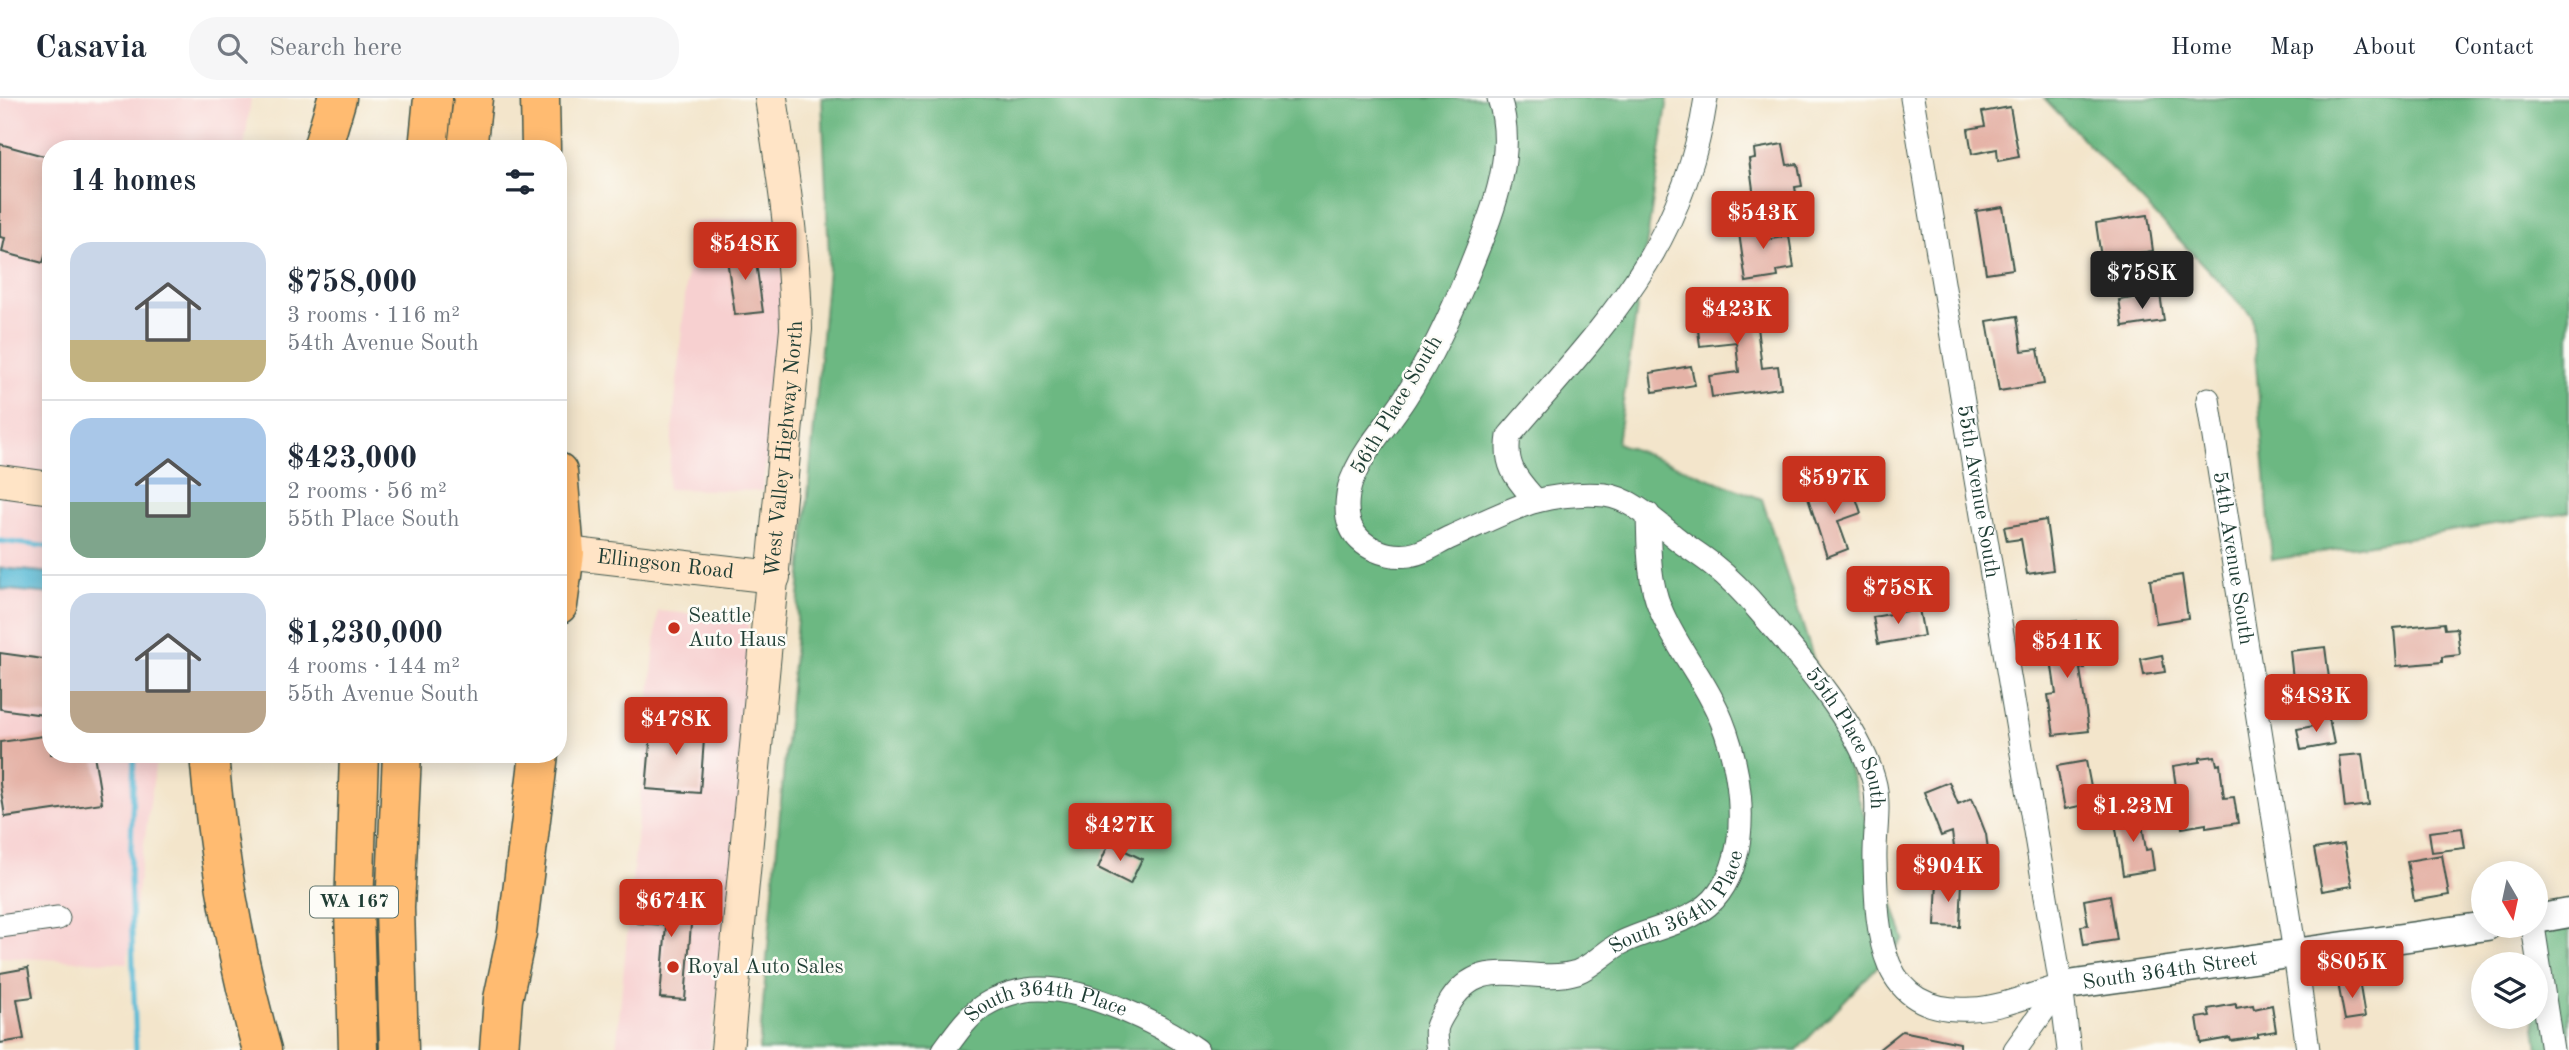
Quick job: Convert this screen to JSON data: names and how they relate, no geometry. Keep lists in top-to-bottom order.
{
  "streets": {
    "highway": ["WA 167"],
    "main road": ["West Valley Highway North", "Ellingson Road"],
    "street": [
      "56th Place South",
      "55th Avenue South",
      "54th Avenue South",
      "55th Place South",
      "South 364th Place",
      "South 364th Street"
    ]
  },
  "crossings": [
    ["56th Place South", "55th Place South"],
    ["56th Place South", "South 364th Place"],
    ["West Valley Highway North", "Ellingson Road"],
    ["55th Avenue South", "55th Place South"],
    ["55th Avenue South", "South 364th Street"],
    ["54th Avenue South", "South 364th Street"],
    ["55th Place South", "South 364th Place"],
    ["55th Place South", "South 364th Street"]
  ],
  "places": ["Seattle Auto Haus", "Royal Auto Sales"],
  "north": "bottom",
  "page": {
    "header": "Casavia",
    "search": "Search here",
    "nav": [
      "Home",
      "Map",
      "About",
      "Contact"
    ],
    "heading": "14 homes",
    "price": [
      "$543K",
      "$548K",
      "$758K",
      "$423K",
      "$597K",
      "$758K",
      "$541K",
      "$483K",
      "$478K",
      "$1.23M",
      "$427K",
      "$904K",
      "$674K",
      "$805K"
    ],
    "list": [
      {
        "name": "$758,000",
        "note": "3 rooms · 116 m² · 54th Avenue South"
      },
      {
        "name": "$423,000",
        "note": "2 rooms · 56 m² · 55th Place South"
      },
      {
        "name": "$1,230,000",
        "note": "4 rooms · 144 m² · 55th Avenue South"
      }
    ]
  }
}
